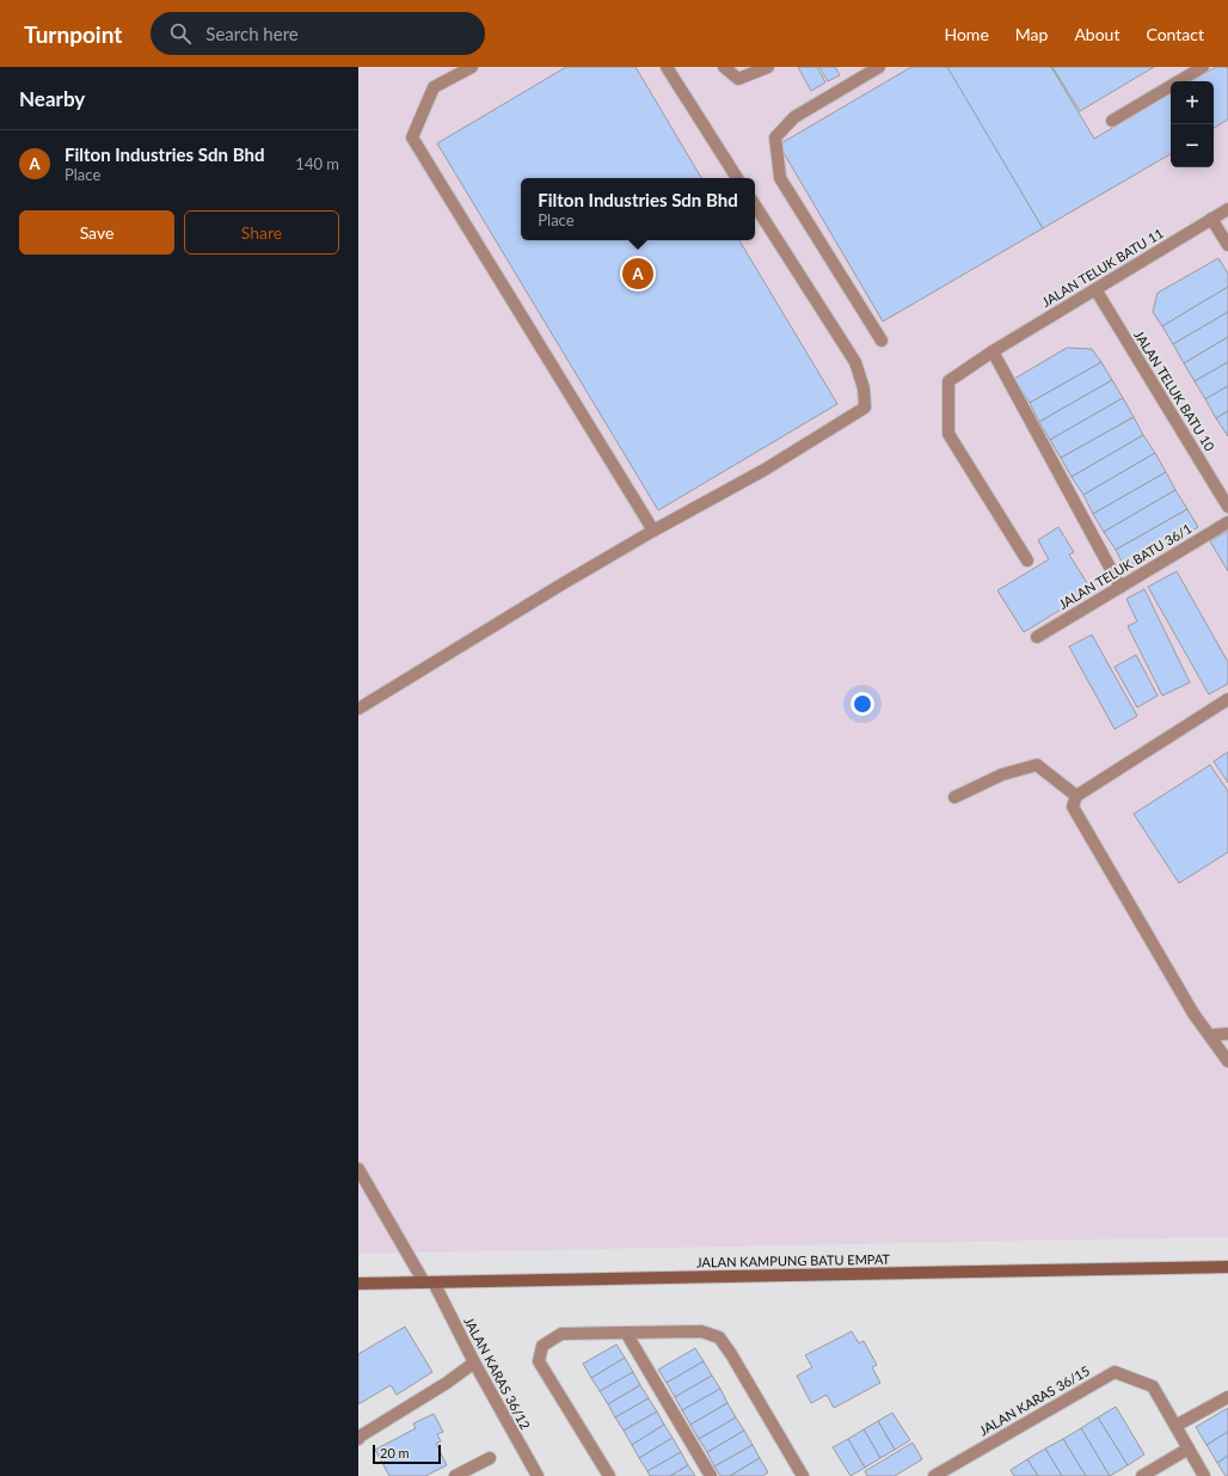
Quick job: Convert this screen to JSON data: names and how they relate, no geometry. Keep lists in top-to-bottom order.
{
  "streets": {
    "main road": ["JALAN KAMPUNG BATU EMPAT"],
    "street": [
      "JALAN TELUK BATU 11",
      "JALAN TELUK BATU 10",
      "JALAN TELUK BATU 36/1",
      "JALAN KARAS 36/12",
      "JALAN KARAS 36/15"
    ]
  },
  "crossings": [
    ["JALAN TELUK BATU 11", "JALAN TELUK BATU 10"],
    ["JALAN KAMPUNG BATU EMPAT", "JALAN KARAS 36/12"]
  ],
  "scale_bar": "20 m",
  "page": {
    "header": "Turnpoint",
    "search": "Search here",
    "nav": [
      "Home",
      "Map",
      "About",
      "Contact"
    ],
    "heading": "Nearby",
    "map_buttons": ["+", "−"],
    "list": [
      {
        "mark": "A",
        "name": "Filton Industries Sdn Bhd",
        "note": "Place",
        "value": "140 m"
      }
    ],
    "popup": ["Filton Industries Sdn Bhd", "Place"],
    "buttons": ["Save", "Share"],
    "pins": "A",
    "scale": "20 m"
  }
}
